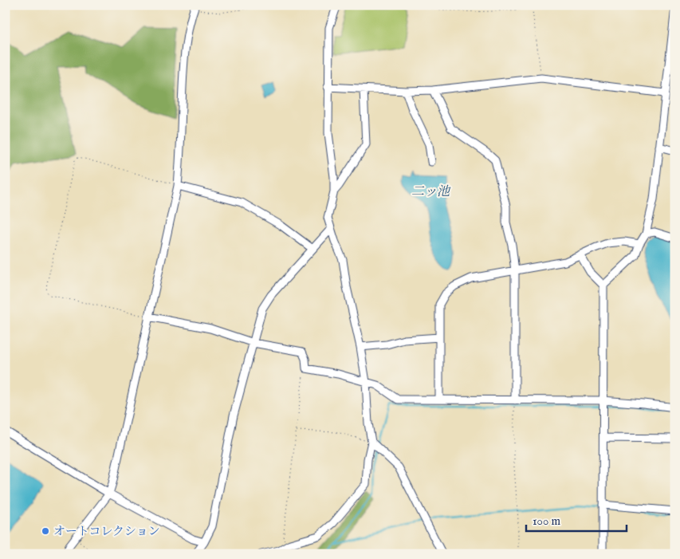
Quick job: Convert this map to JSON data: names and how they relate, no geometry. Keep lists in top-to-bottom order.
{
  "water": ["二ッ池"],
  "places": ["オートコレクション"],
  "scale_bar": "100 m"
}
